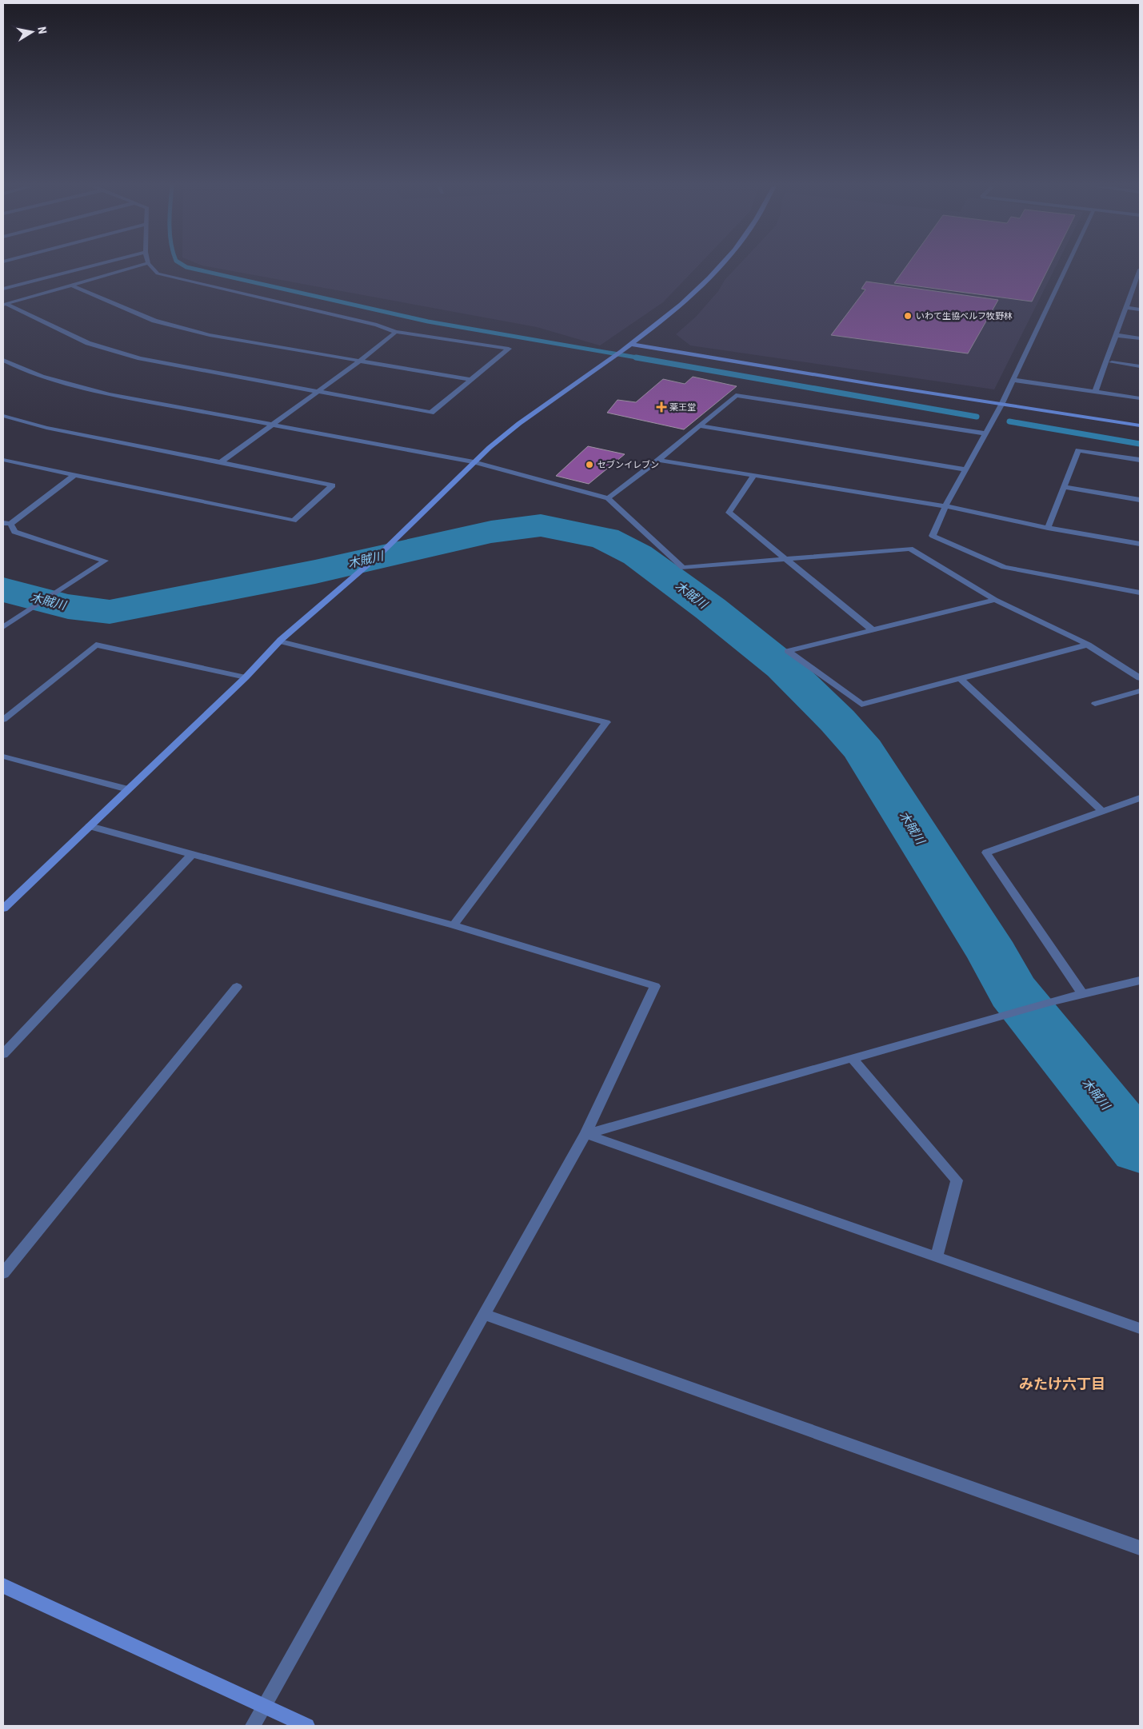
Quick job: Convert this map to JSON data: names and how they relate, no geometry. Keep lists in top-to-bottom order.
{
  "districts": ["みたけ六丁目"],
  "water": ["木賊川"],
  "places": {
    "other": ["いわて生協ベルフ牧野林", "セブンイレブン"],
    "health": ["薬王堂"]
  },
  "north": "right"
}
